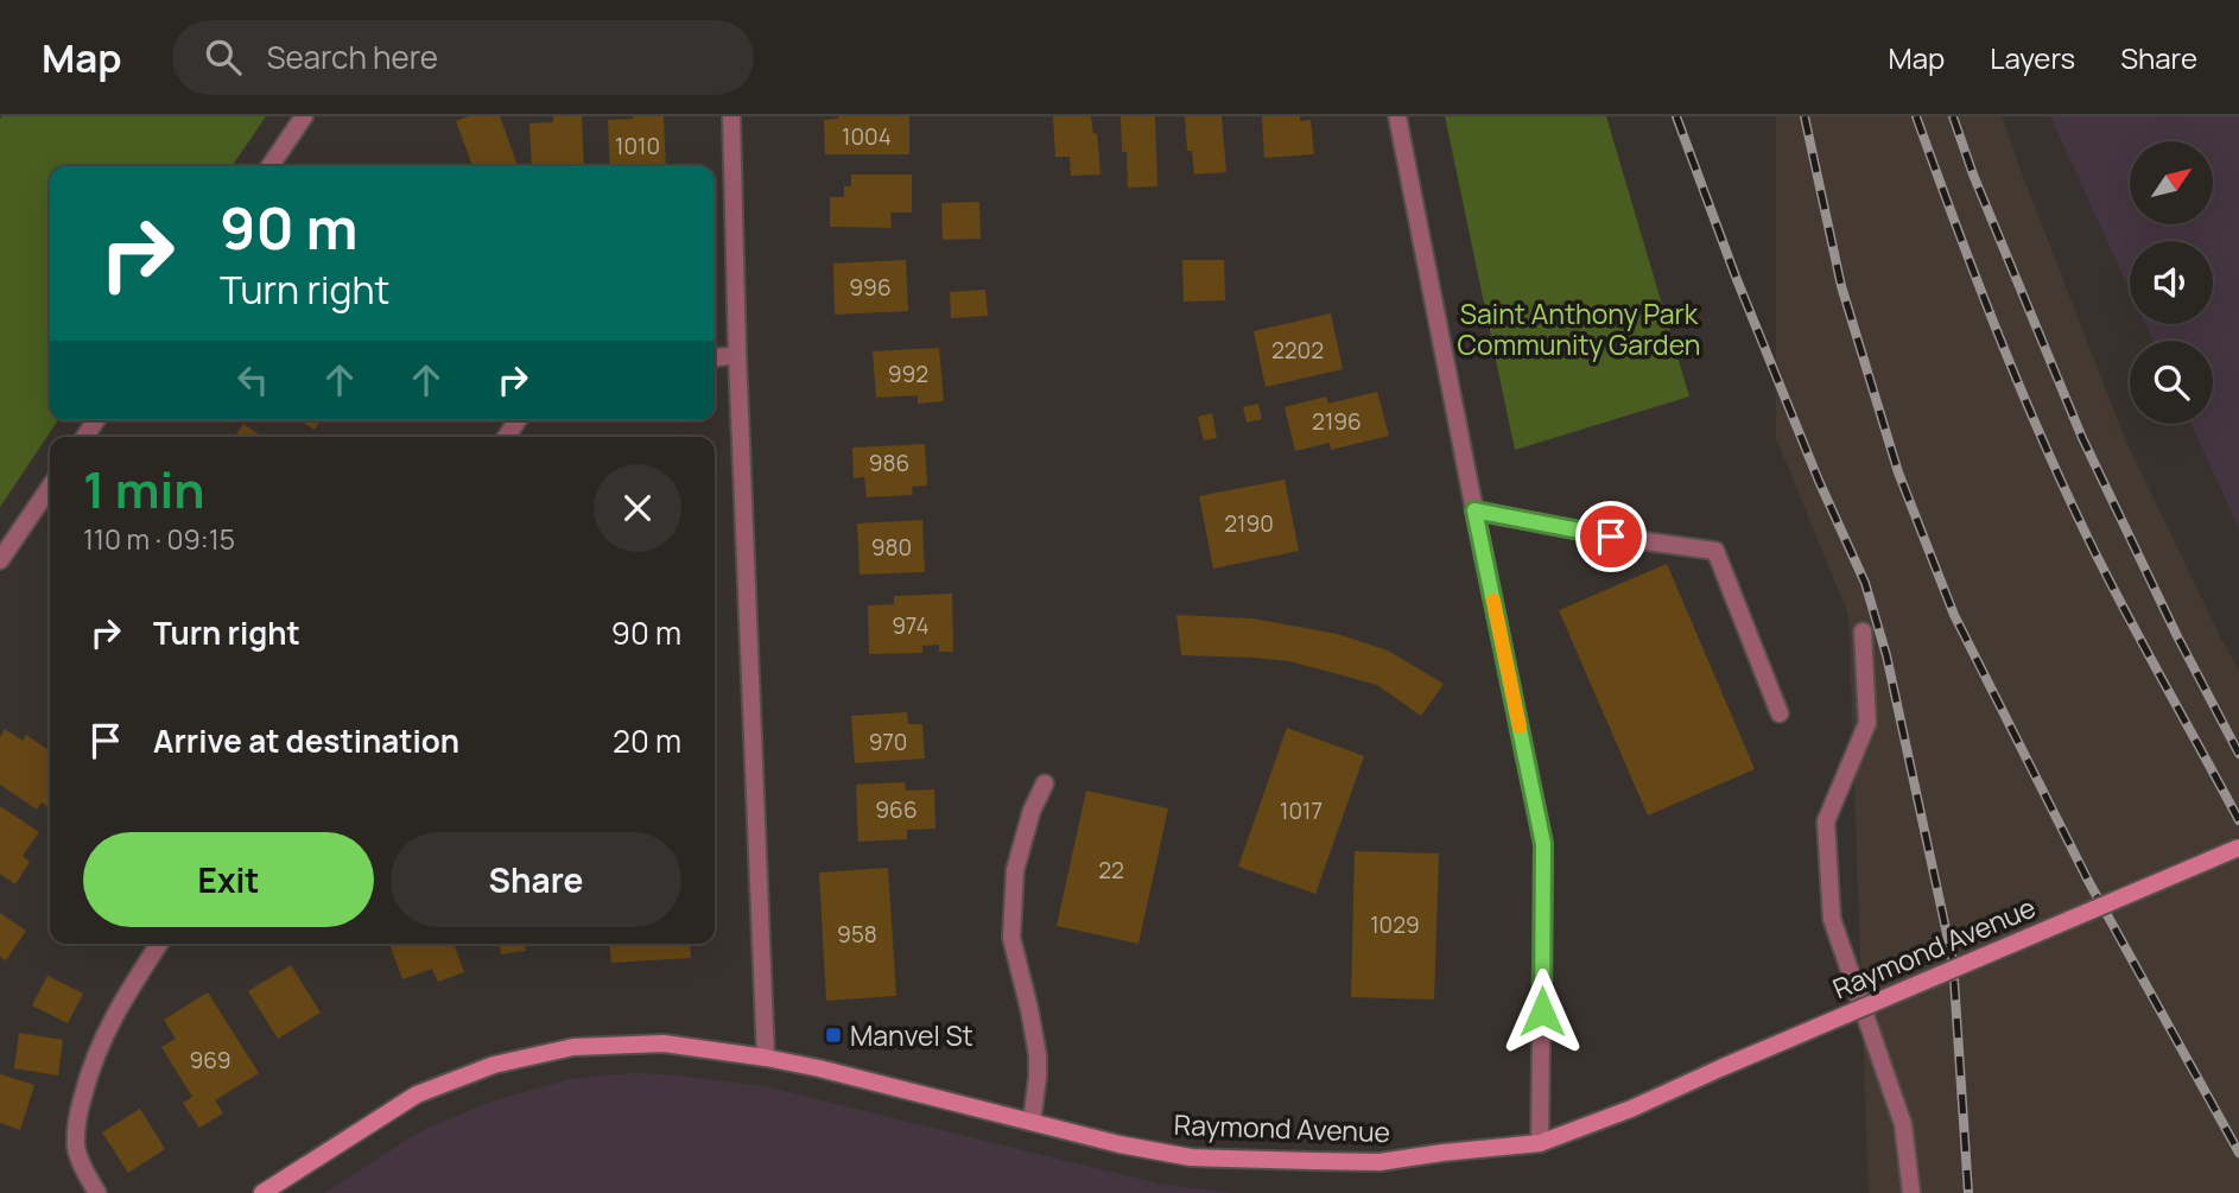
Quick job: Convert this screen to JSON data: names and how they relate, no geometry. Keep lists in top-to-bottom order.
{
  "streets": {
    "street": ["Raymond Avenue"]
  },
  "parks": ["Saint Anthony Park Community Garden"],
  "places": {
    "transit": ["Manvel St"]
  },
  "house_numbers": [
    "1004",
    "1010",
    "996",
    "2202",
    "992",
    "2196",
    "986",
    "2190",
    "980",
    "974",
    "970",
    "966",
    "1017",
    "22",
    "1029",
    "958",
    "969"
  ],
  "north": "top right",
  "page": {
    "header": "Map",
    "search": "Search here",
    "nav": ["Map", "Layers", "Share"],
    "turn": ["90 m", "Turn right"],
    "heading": ["1 min", "110 m · 09:15"],
    "list": [
      {
        "name": "Turn right",
        "value": "90 m"
      },
      {
        "name": "Arrive at destination",
        "value": "20 m"
      }
    ],
    "buttons": ["Exit", "Share"]
  }
}
